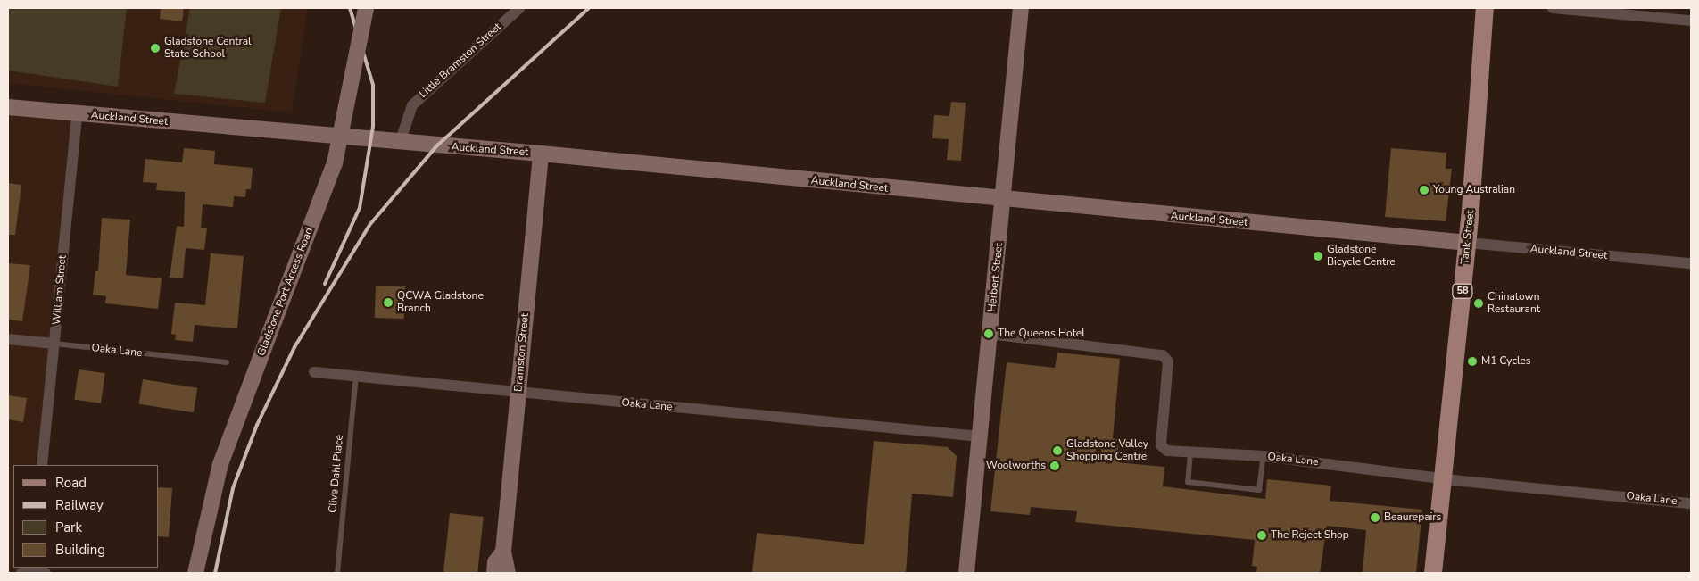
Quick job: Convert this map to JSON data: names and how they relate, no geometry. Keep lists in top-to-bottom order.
{
  "streets": {
    "main road": ["Tank Street", "58"],
    "street": [
      "Little Bramston Street",
      "Auckland Street",
      "Herbert Street",
      "William Street",
      "Gladstone Port Access Road",
      "Oaka Lane",
      "Bramston Street"
    ],
    "lane": ["Clive Dahl Place"]
  },
  "crossings": [
    ["Little Bramston Street", "Auckland Street"],
    ["Auckland Street", "Tank Street"],
    ["Auckland Street", "Herbert Street"],
    ["Auckland Street", "William Street"],
    ["Auckland Street", "Bramston Street"],
    ["Tank Street", "Oaka Lane"],
    ["Herbert Street", "Oaka Lane"],
    ["William Street", "Oaka Lane"],
    ["Oaka Lane", "Bramston Street"],
    ["Oaka Lane", "Clive Dahl Place"]
  ],
  "places": [
    "Gladstone Central State School",
    "Young Australian",
    "Gladstone Bicycle Centre",
    "QCWA Gladstone Branch",
    "Chinatown Restaurant",
    "The Queens Hotel",
    "M1 Cycles",
    "Gladstone Valley Shopping Centre",
    "Woolworths",
    "Beaurepairs",
    "The Reject Shop"
  ],
  "legend": [
    "Road",
    "Railway",
    "Park",
    "Building"
  ]
}
